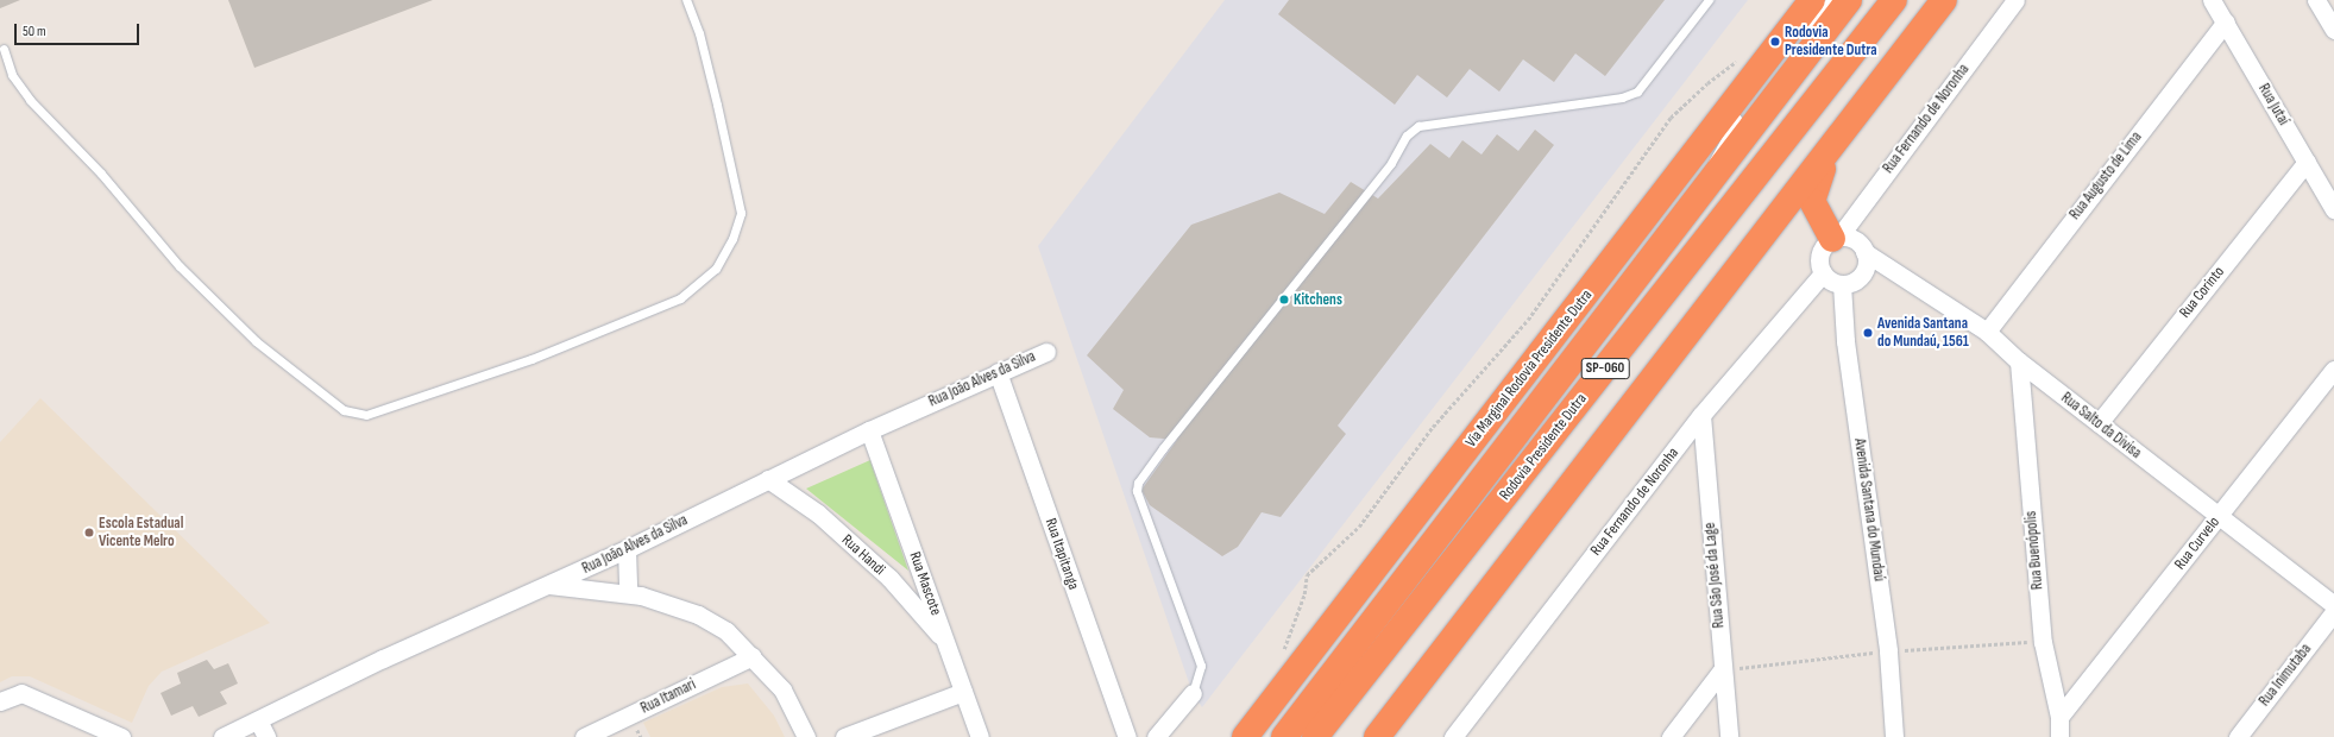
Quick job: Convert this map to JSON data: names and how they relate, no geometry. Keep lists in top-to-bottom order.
{
  "streets": {
    "highway": ["Via Marginal Rodovia Presidente Dutra", "SP-060", "Rodovia Presidente Dutra"],
    "street": [
      "Rua Jutaí",
      "Rua Fernando de Noronha",
      "Rua Augusto de Lima",
      "Rua Corinto",
      "Rua João Alves da Silva",
      "Rua Salto da Divisa",
      "Avenida Santana do Mundaú",
      "Rua Curvelo",
      "Rua Buenópolis",
      "Rua Itapitanga",
      "Rua Handi",
      "Rua São José da Lage",
      "Rua Mascote",
      "Rua Inimutaba",
      "Rua Itamari"
    ]
  },
  "crossings": [
    ["Rua Jutaí", "Rua Augusto de Lima"],
    ["Rua Jutaí", "Rua Corinto"],
    ["Rua Fernando de Noronha", "Rua Salto da Divisa"],
    ["Rua Fernando de Noronha", "Avenida Santana do Mundaú"],
    ["Rua Fernando de Noronha", "Rua São José da Lage"],
    ["Rua Augusto de Lima", "Rua Salto da Divisa"],
    ["Rua Corinto", "Rua Salto da Divisa"],
    ["Rua João Alves da Silva", "Rua Itapitanga"],
    ["Rua João Alves da Silva", "Rua Handi"],
    ["Rua João Alves da Silva", "Rua Mascote"],
    ["Rua Salto da Divisa", "Avenida Santana do Mundaú"],
    ["Rua Salto da Divisa", "Rua Curvelo"],
    ["Rua Salto da Divisa", "Rua Buenópolis"],
    ["Rua Curvelo", "Rua Buenópolis"],
    ["Rua Handi", "Rua Mascote"]
  ],
  "places": [
    "Rodovia Presidente Dutra",
    "Kitchens",
    "Avenida Santana do Mundaú, 1561",
    "Escola Estadual Vicente Melro"
  ],
  "scale_bar": "50 m"
}
